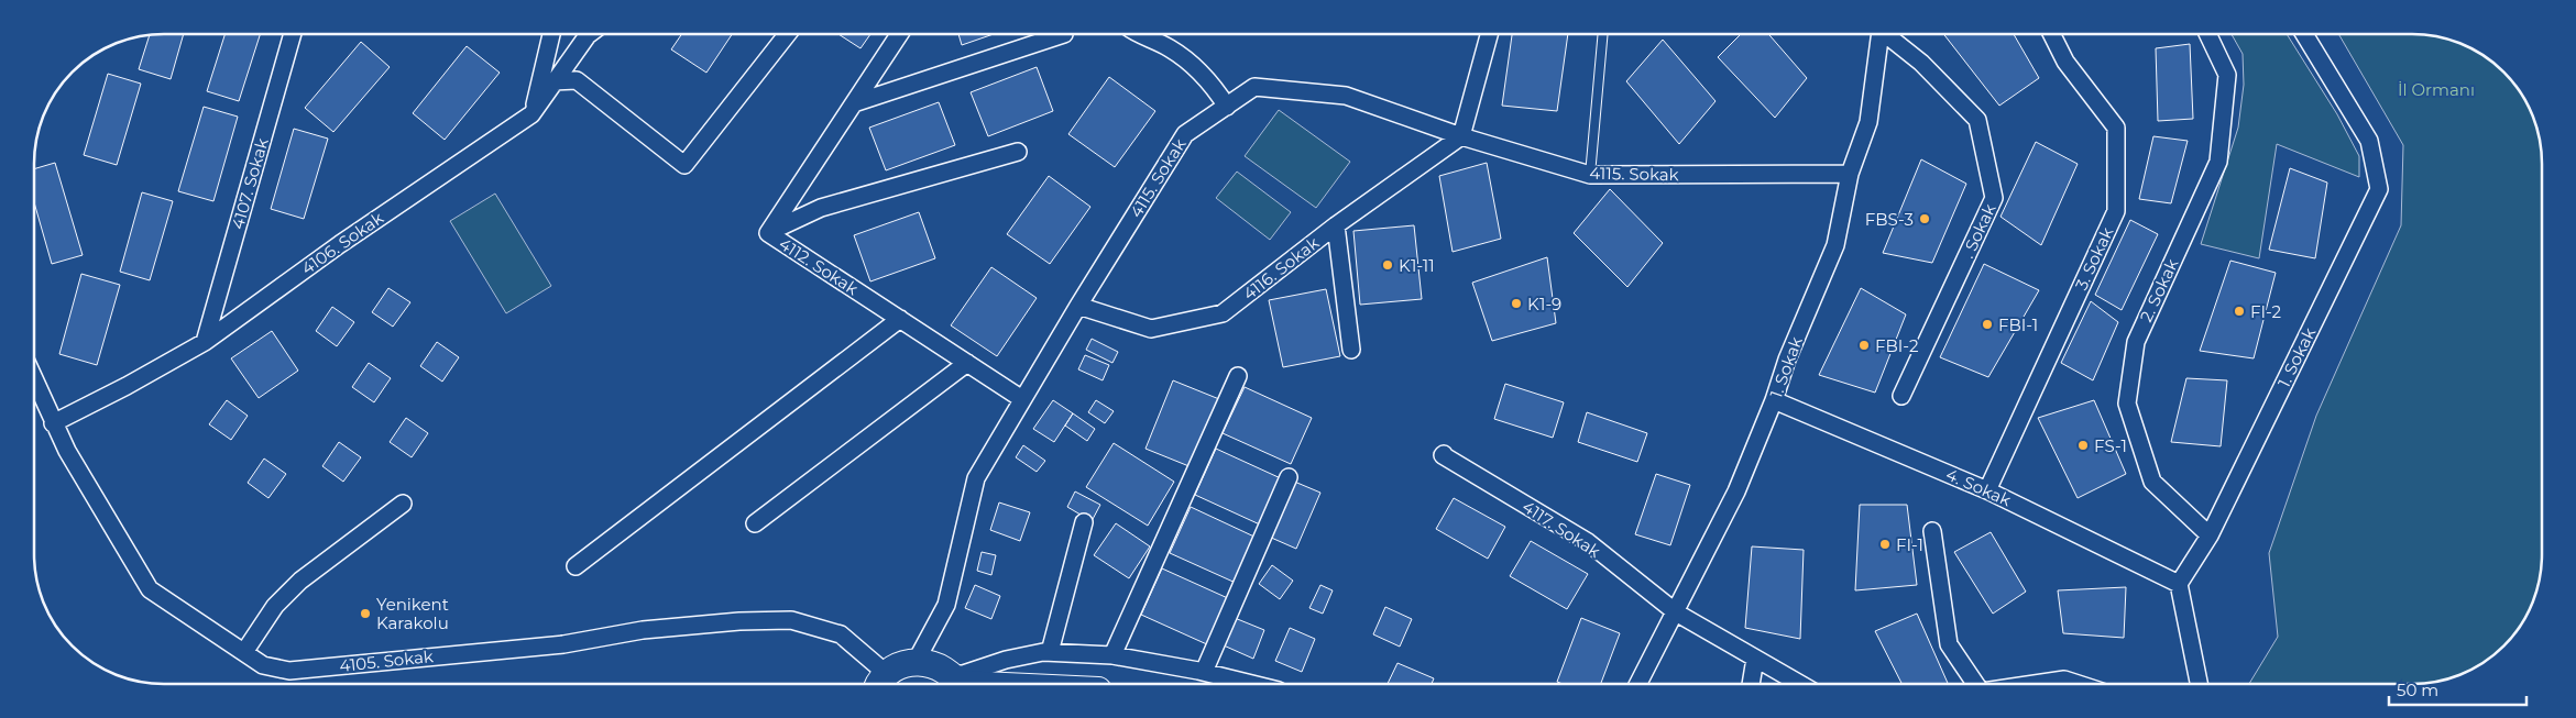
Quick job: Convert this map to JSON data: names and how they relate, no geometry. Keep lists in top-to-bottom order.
{
  "streets": {
    "street": [
      "4115. Sokak",
      "4107. Sokak",
      ". Sokak",
      "4106. Sokak",
      "3. Sokak",
      "4112. Sokak",
      "4116. Sokak",
      "2. Sokak",
      "1. Sokak",
      "4. Sokak",
      "4117. Sokak",
      "4105. Sokak"
    ]
  },
  "crossings": [
    ["4115. Sokak", "4112. Sokak"],
    ["4115. Sokak", "4116. Sokak"],
    ["4115. Sokak", "1. Sokak"],
    ["4107. Sokak", "4106. Sokak"],
    ["4106. Sokak", "4105. Sokak"],
    ["3. Sokak", "4. Sokak"],
    ["2. Sokak", "1. Sokak"],
    ["1. Sokak", "4. Sokak"],
    ["1. Sokak", "4117. Sokak"]
  ],
  "parks": ["İl Ormanı"],
  "places": [
    "FBS-3",
    "K1-11",
    "K1-9",
    "FI-2",
    "FBI-1",
    "FBI-2",
    "FS-1",
    "FI-1",
    "Yenikent Karakolu"
  ],
  "scale_bar": "50 m"
}
